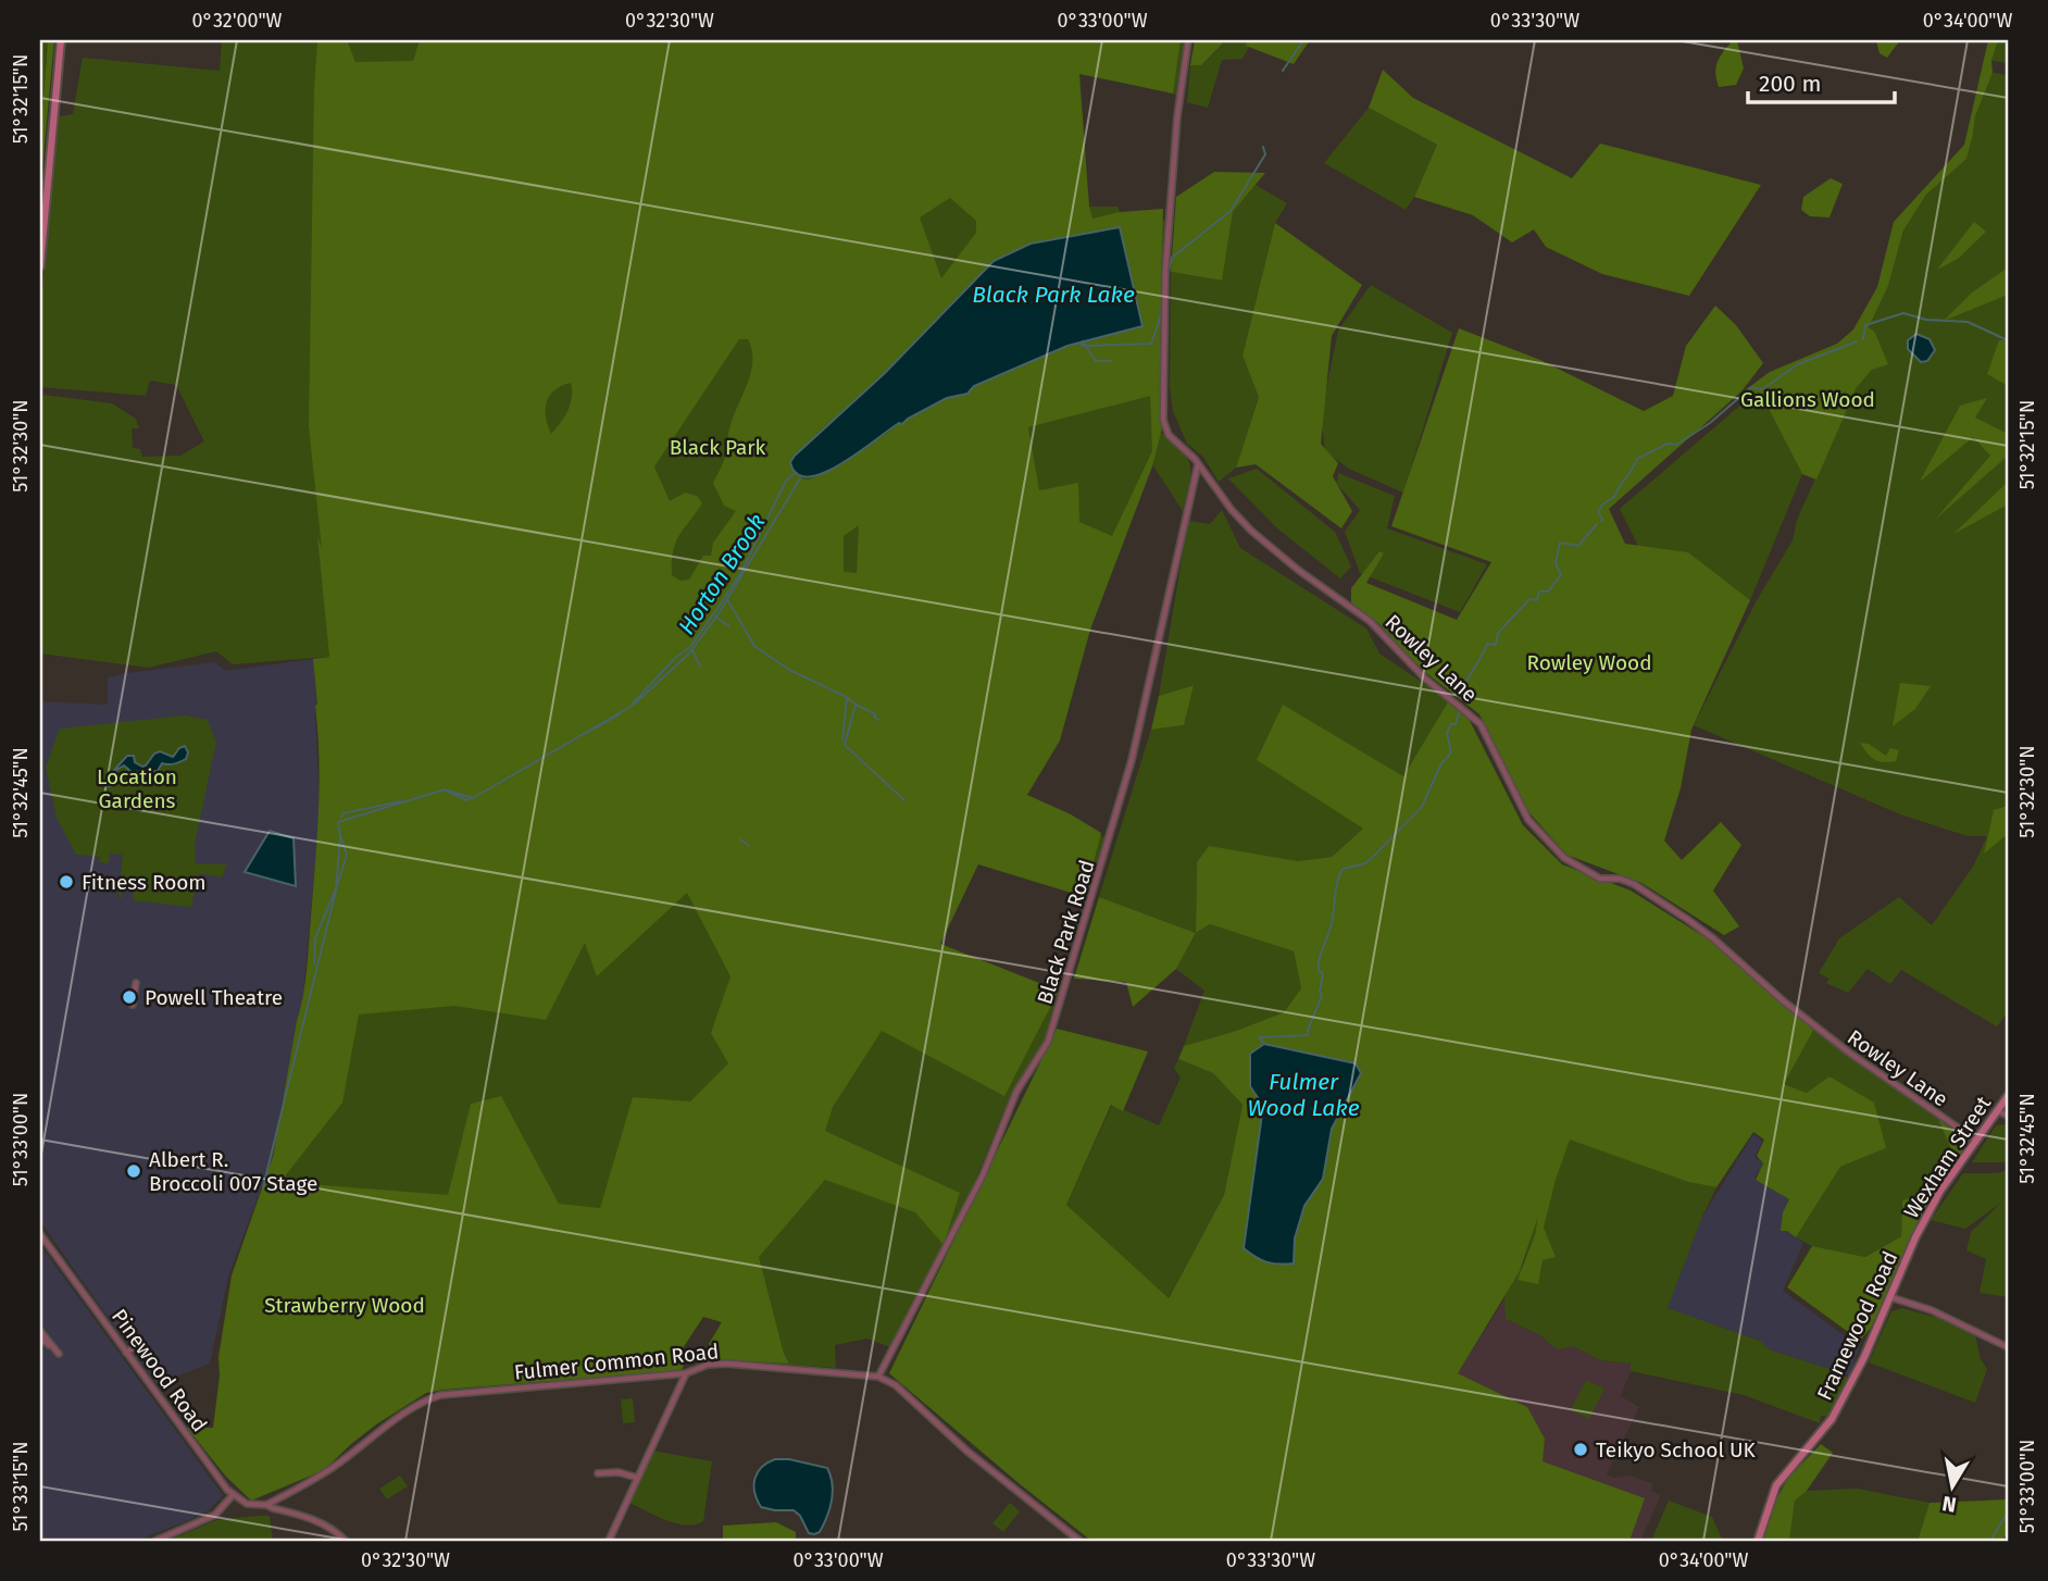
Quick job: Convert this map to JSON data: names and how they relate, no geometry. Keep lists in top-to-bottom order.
{
  "streets": {
    "street": [
      "Rowley Lane",
      "Black Park Road",
      "Wexham Street",
      "Framewood Road",
      "Fulmer Common Road",
      "Pinewood Road"
    ]
  },
  "crossings": [
    ["Rowley Lane", "Black Park Road"],
    ["Rowley Lane", "Wexham Street"],
    ["Black Park Road", "Fulmer Common Road"],
    ["Wexham Street", "Framewood Road"]
  ],
  "water": ["Black Park Lake", "Horton Brook", "Fulmer Wood Lake"],
  "parks": [
    "Gallions Wood",
    "Black Park",
    "Rowley Wood",
    "Location Gardens",
    "Strawberry Wood"
  ],
  "places": [
    "Fitness Room",
    "Powell Theatre",
    "Albert R. Broccoli 007 Stage",
    "Teikyo School UK"
  ],
  "scale_bar": "200 m",
  "north": "bottom",
  "coordinates": [
    "0°32'00\"W",
    "0°32'30\"W",
    "0°33'00\"W",
    "0°33'30\"W",
    "0°34'00\"W",
    "51°32'15\"N",
    "51°32'30\"N",
    "51°32'45\"N",
    "51°33'00\"N",
    "51°33'15\"N"
  ]
}
